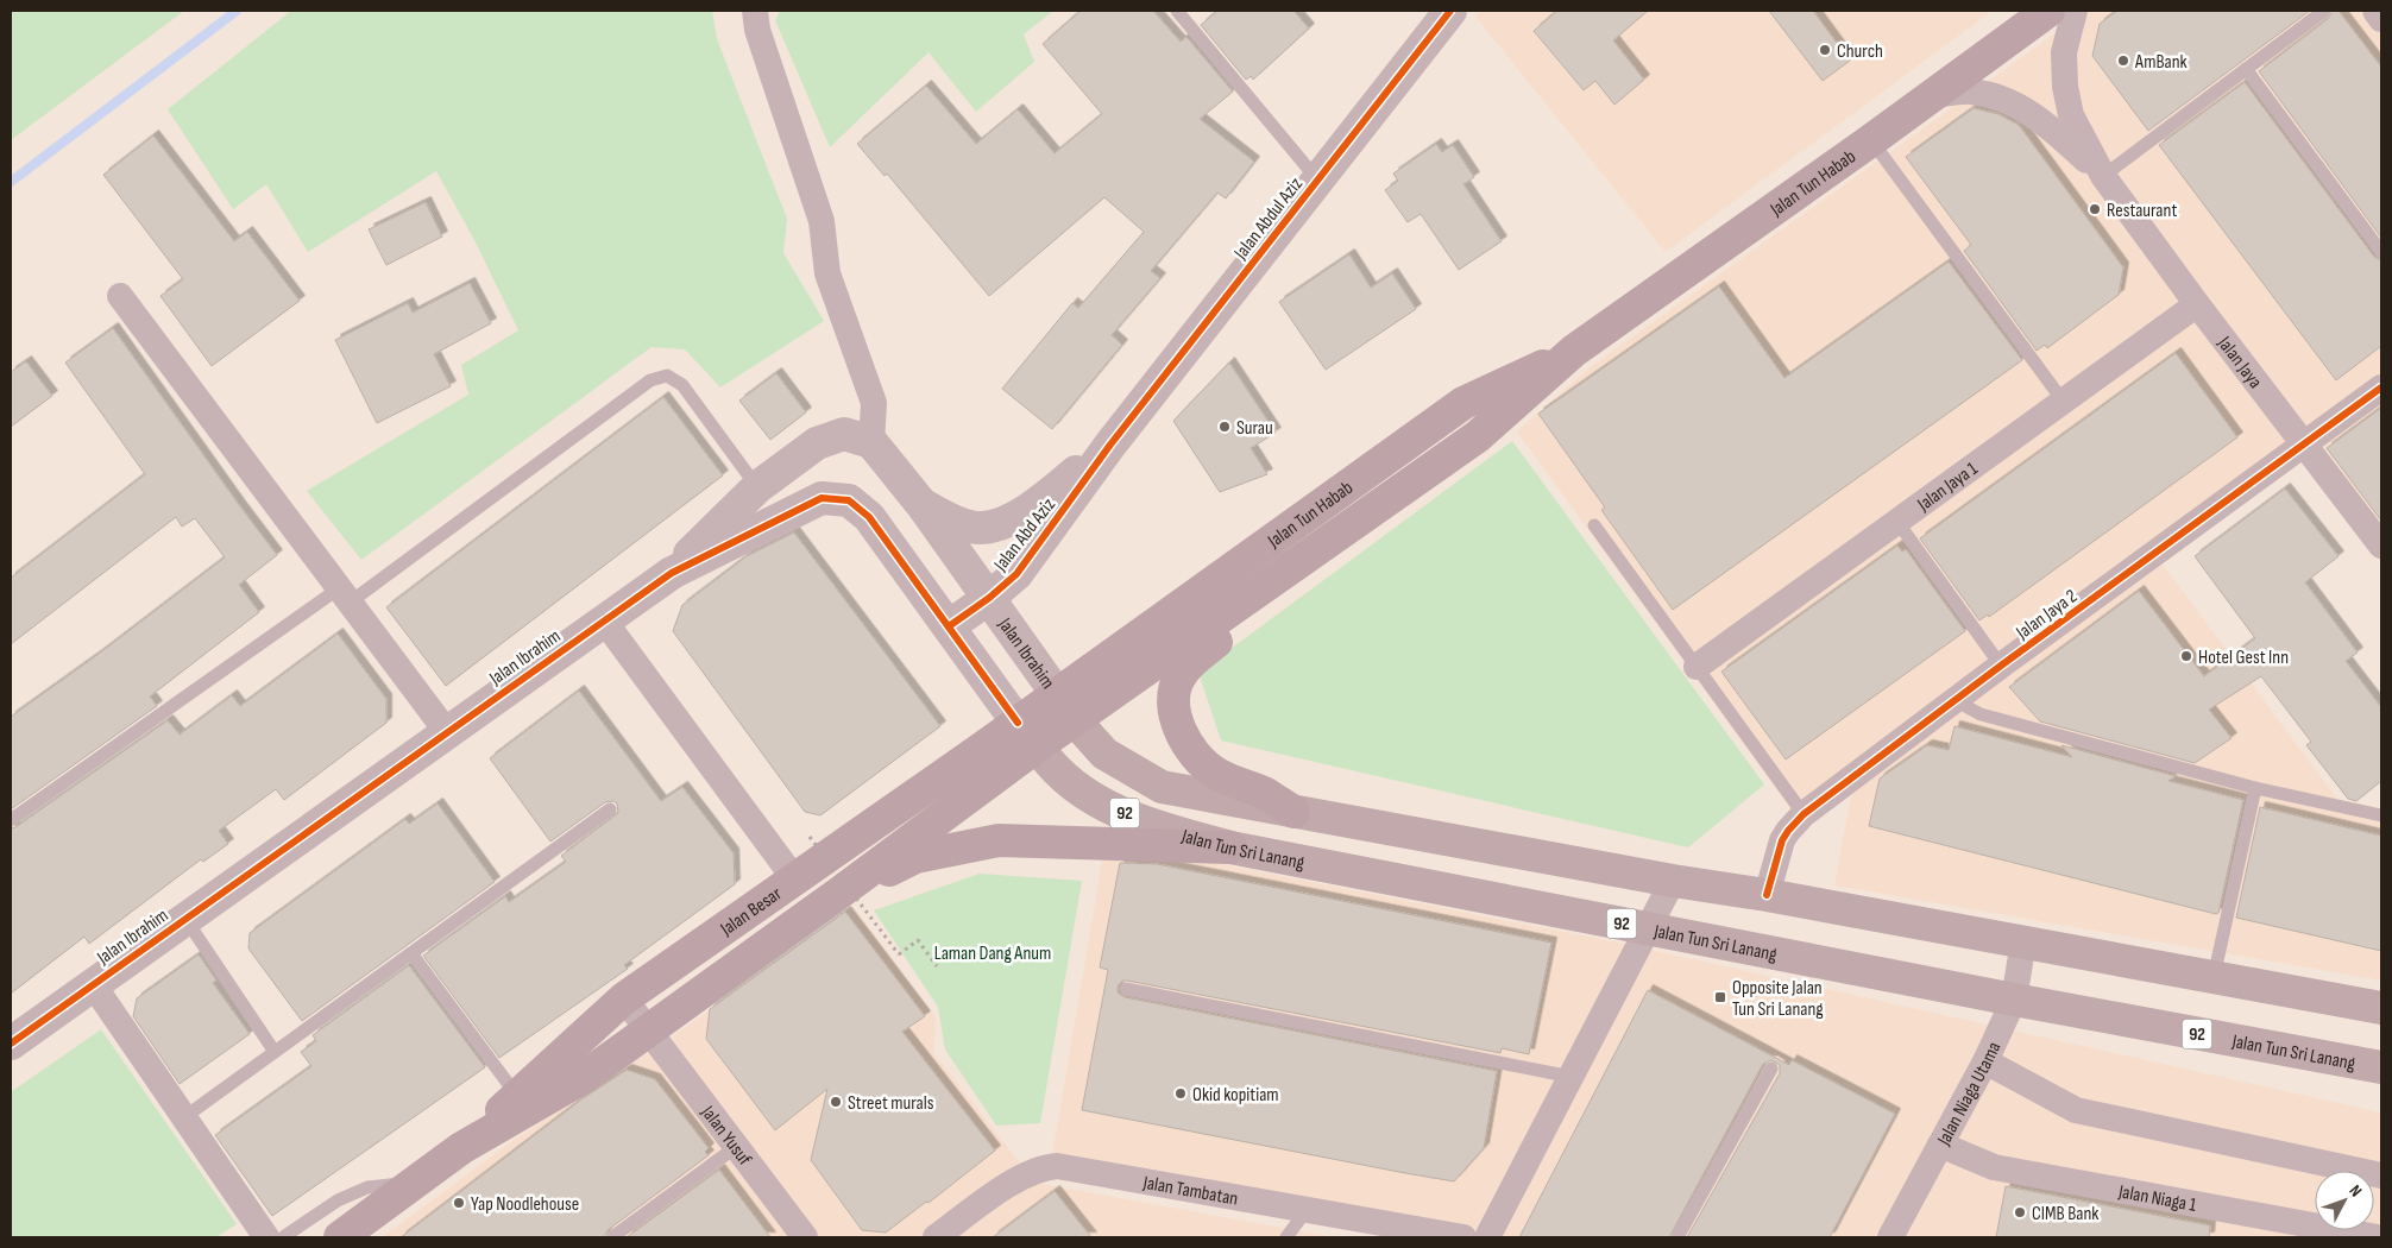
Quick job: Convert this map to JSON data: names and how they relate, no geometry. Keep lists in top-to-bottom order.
{
  "streets": {
    "highway": ["Jalan Tun Habab", "Jalan Besar"],
    "main road": ["92", "Jalan Tun Sri Lanang"],
    "street": [
      "Jalan Abdul Aziz",
      "Jalan Jaya",
      "Jalan Jaya 1",
      "Jalan Abd Aziz",
      "Jalan Jaya 2",
      "Jalan Ibrahim",
      "Jalan Niaga Utama",
      "Jalan Yusuf",
      "Jalan Tambatan",
      "Jalan Niaga 1"
    ]
  },
  "crossings": [
    ["Jalan Tun Habab", "Jalan Jaya"],
    ["Jalan Tun Habab", "Jalan Ibrahim"],
    ["Jalan Tun Habab", "92"],
    ["Jalan Tun Habab", "Jalan Besar"],
    ["Jalan Abdul Aziz", "Jalan Abd Aziz"],
    ["Jalan Jaya", "Jalan Jaya 1"],
    ["Jalan Jaya", "Jalan Jaya 2"],
    ["Jalan Abd Aziz", "Jalan Ibrahim"],
    ["Jalan Jaya 2", "92"],
    ["Jalan Ibrahim", "92"],
    ["Jalan Ibrahim", "Jalan Tun Sri Lanang"],
    ["Jalan Ibrahim", "Jalan Besar"],
    ["92", "Jalan Besar"],
    ["92", "Jalan Niaga Utama"],
    ["Jalan Tun Sri Lanang", "Jalan Besar"],
    ["Jalan Tun Sri Lanang", "Jalan Niaga Utama"],
    ["Jalan Besar", "Jalan Yusuf"],
    ["Jalan Niaga Utama", "Jalan Niaga 1"]
  ],
  "parks": ["Laman Dang Anum"],
  "places": {
    "other": [
      "Church",
      "AmBank",
      "Restaurant",
      "Surau",
      "Hotel Gest Inn",
      "Okid kopitiam",
      "Street murals",
      "Yap Noodlehouse",
      "CIMB Bank"
    ],
    "transit": ["Opposite Jalan Tun Sri Lanang"]
  },
  "north": "top right"
}
